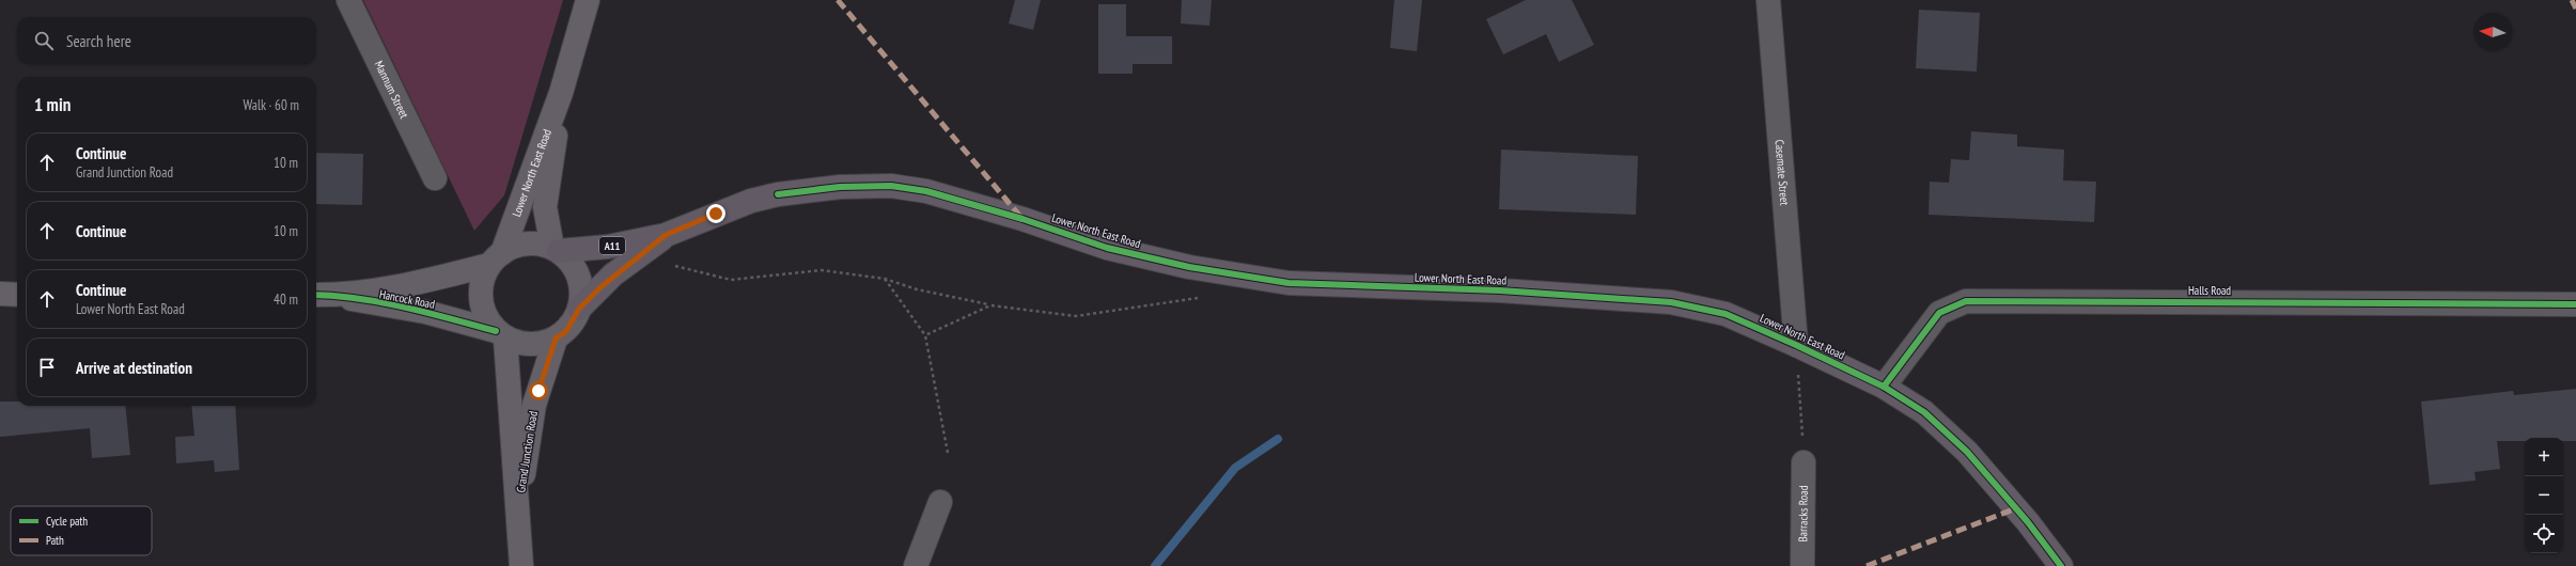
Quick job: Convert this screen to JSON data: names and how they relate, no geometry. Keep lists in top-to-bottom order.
{
  "streets": {
    "main road": [
      "Lower North East Road",
      "A11",
      "Hancock Road",
      "Grand Junction Road"
    ],
    "street": [
      "Mannum Street",
      "Casemate Street",
      "Halls Road",
      "Barracks Road"
    ]
  },
  "crossings": [
    ["Casemate Street", "Lower North East Road"],
    ["Lower North East Road", "A11"],
    ["Lower North East Road", "Halls Road"],
    ["Lower North East Road", "Hancock Road"],
    ["Lower North East Road", "Grand Junction Road"],
    ["A11", "Hancock Road"],
    ["A11", "Grand Junction Road"],
    ["Hancock Road", "Grand Junction Road"]
  ],
  "legend": ["Cycle path", "Path"],
  "north": "left",
  "page": {
    "search": "Search here",
    "heading": ["1 min", "Walk · 60 m"],
    "list": [
      ["Continue", "Grand Junction Road", "10 m"],
      ["Continue", "10 m"],
      ["Continue", "Lower North East Road", "40 m"],
      "Arrive at destination"
    ],
    "map_buttons": ["+", "−"]
  }
}
